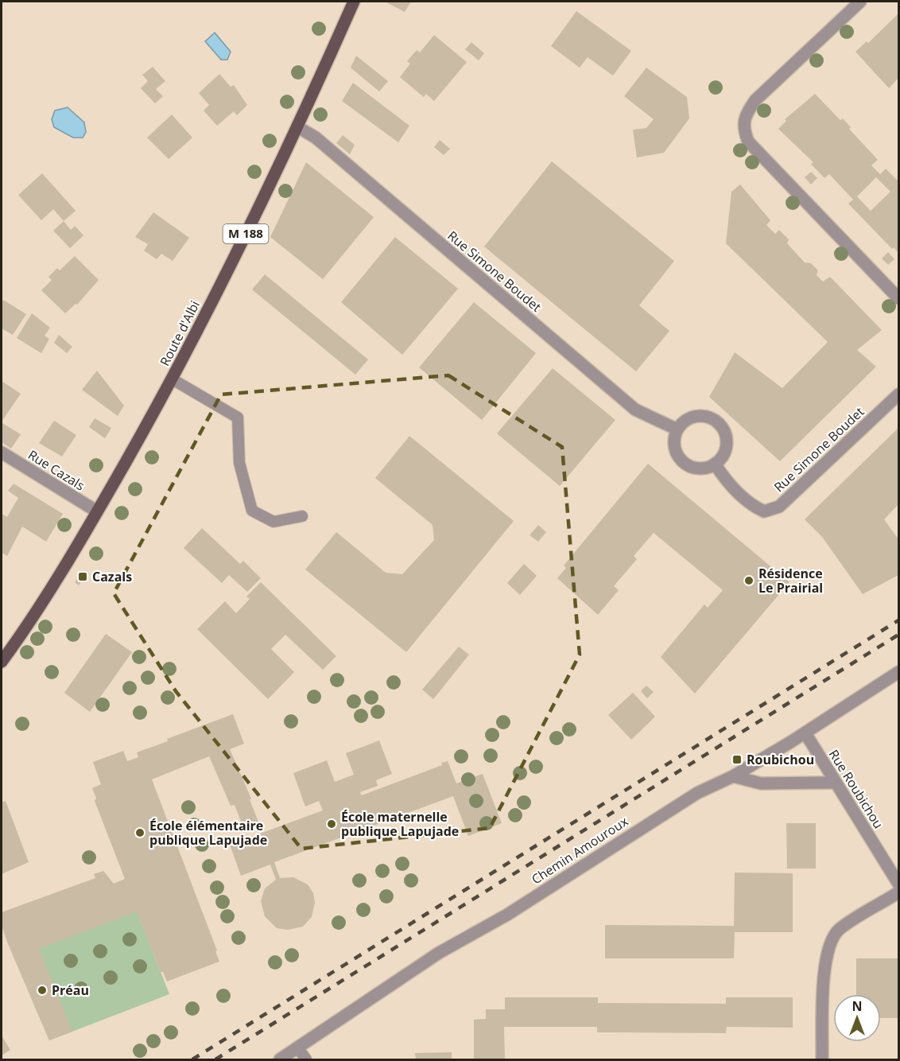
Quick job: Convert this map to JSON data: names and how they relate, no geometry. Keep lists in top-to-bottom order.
{
  "streets": {
    "main road": ["M 188", "Route d'Albi"],
    "street": [
      "Rue Simone Boudet",
      "Rue Cazals",
      "Rue Roubichou",
      "Chemin Amouroux"
    ]
  },
  "crossings": [
    ["Rue Simone Boudet", "Route d'Albi"],
    ["Route d'Albi", "Rue Cazals"],
    ["Rue Roubichou", "Chemin Amouroux"]
  ],
  "places": {
    "transit": ["Cazals", "Roubichou"],
    "other": [
      "Résidence Le Prairial",
      "École maternelle publique Lapujade",
      "École élémentaire publique Lapujade",
      "Préau"
    ]
  },
  "north": "top"
}
